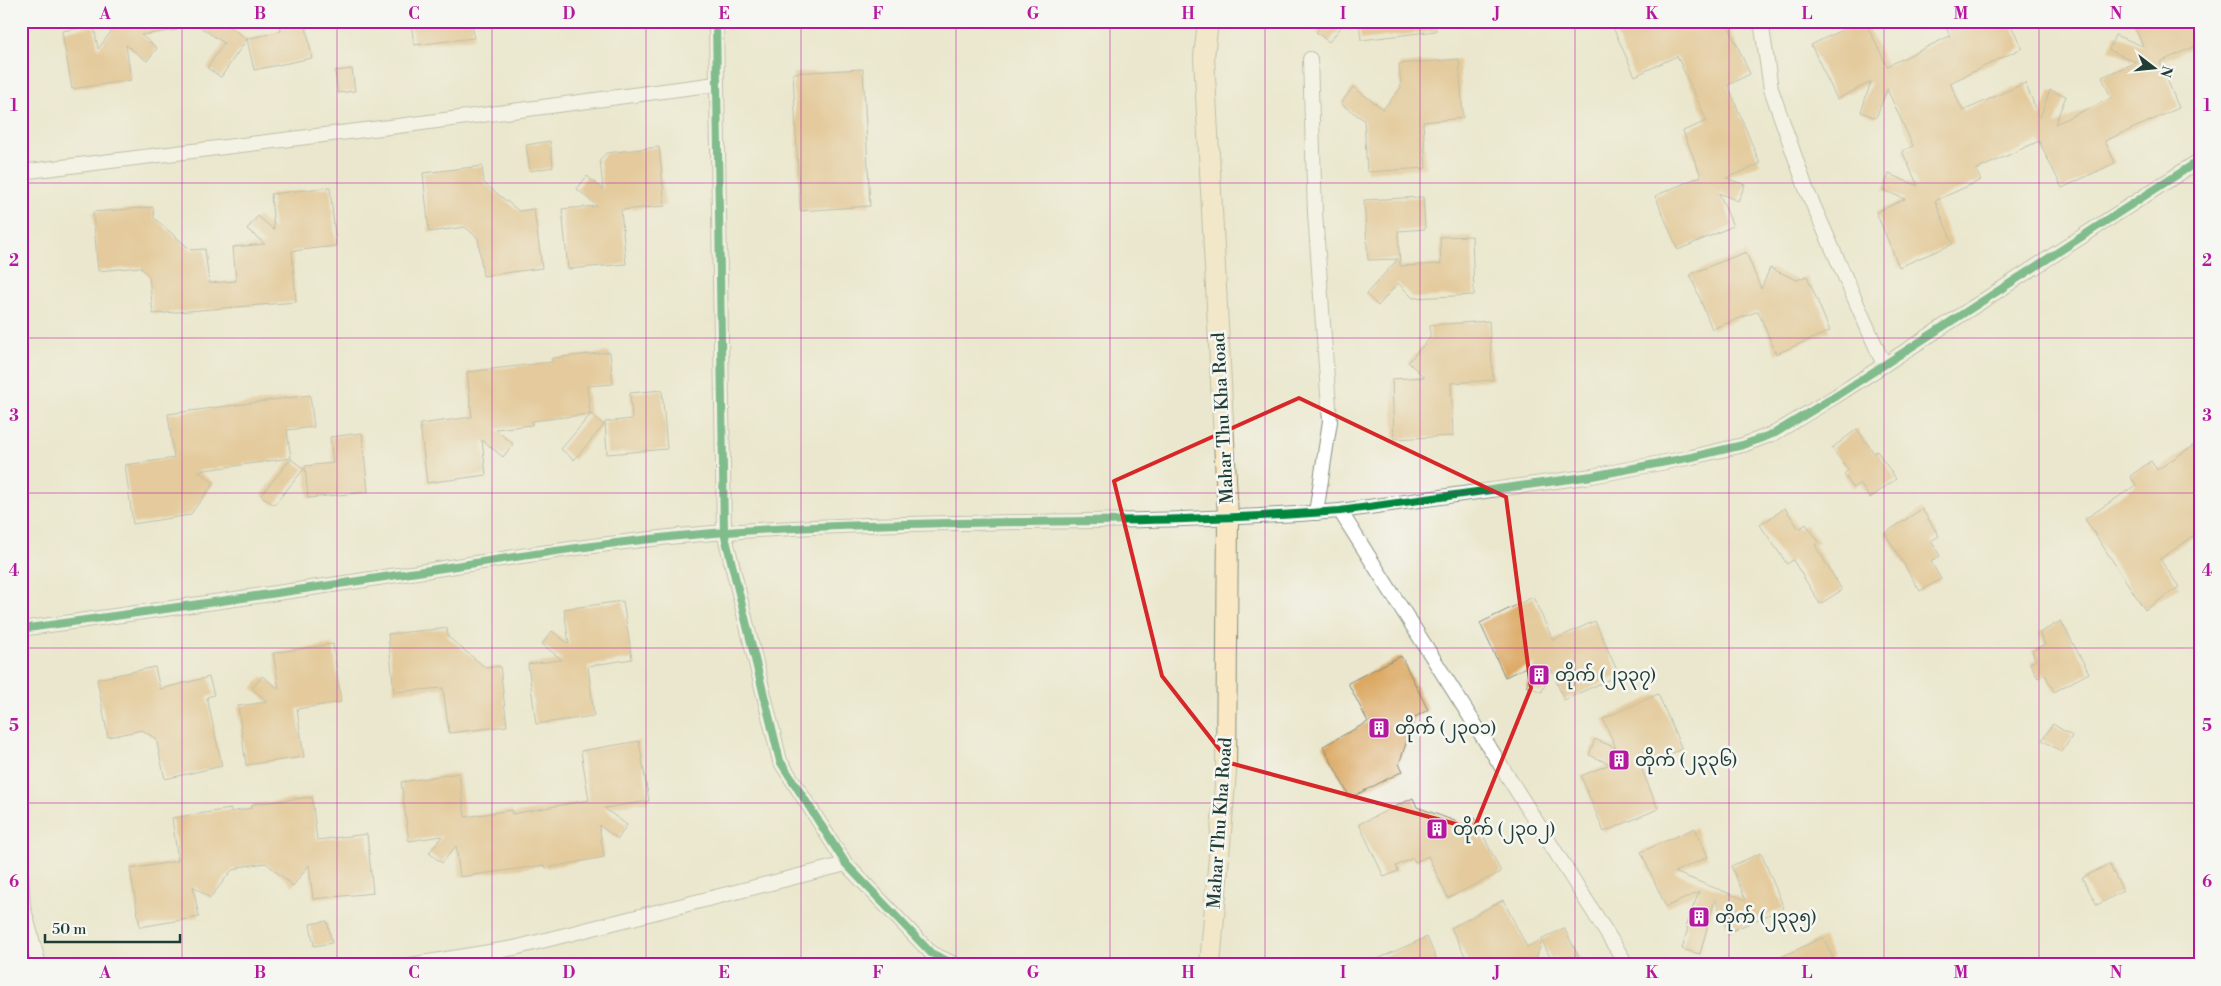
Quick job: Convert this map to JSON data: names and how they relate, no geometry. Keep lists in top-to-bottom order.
{
  "streets": {
    "main road": ["Mahar Thu Kha Road"]
  },
  "places": {
    "building": [
      "တိုက် (၂၃၃၇)",
      "တိုက် (၂၃၀၁)",
      "တိုက် (၂၃၃၆)",
      "တိုက် (၂၃၀၂)",
      "တိုက် (၂၃၃၅)"
    ]
  },
  "scale_bar": "50 m",
  "north": "right",
  "grid": {
    "columns": [
      "A",
      "B",
      "C",
      "D",
      "E",
      "F",
      "G",
      "H",
      "I",
      "J",
      "K",
      "L",
      "M",
      "N"
    ],
    "rows": [
      "1",
      "2",
      "3",
      "4",
      "5",
      "6"
    ]
  }
}
